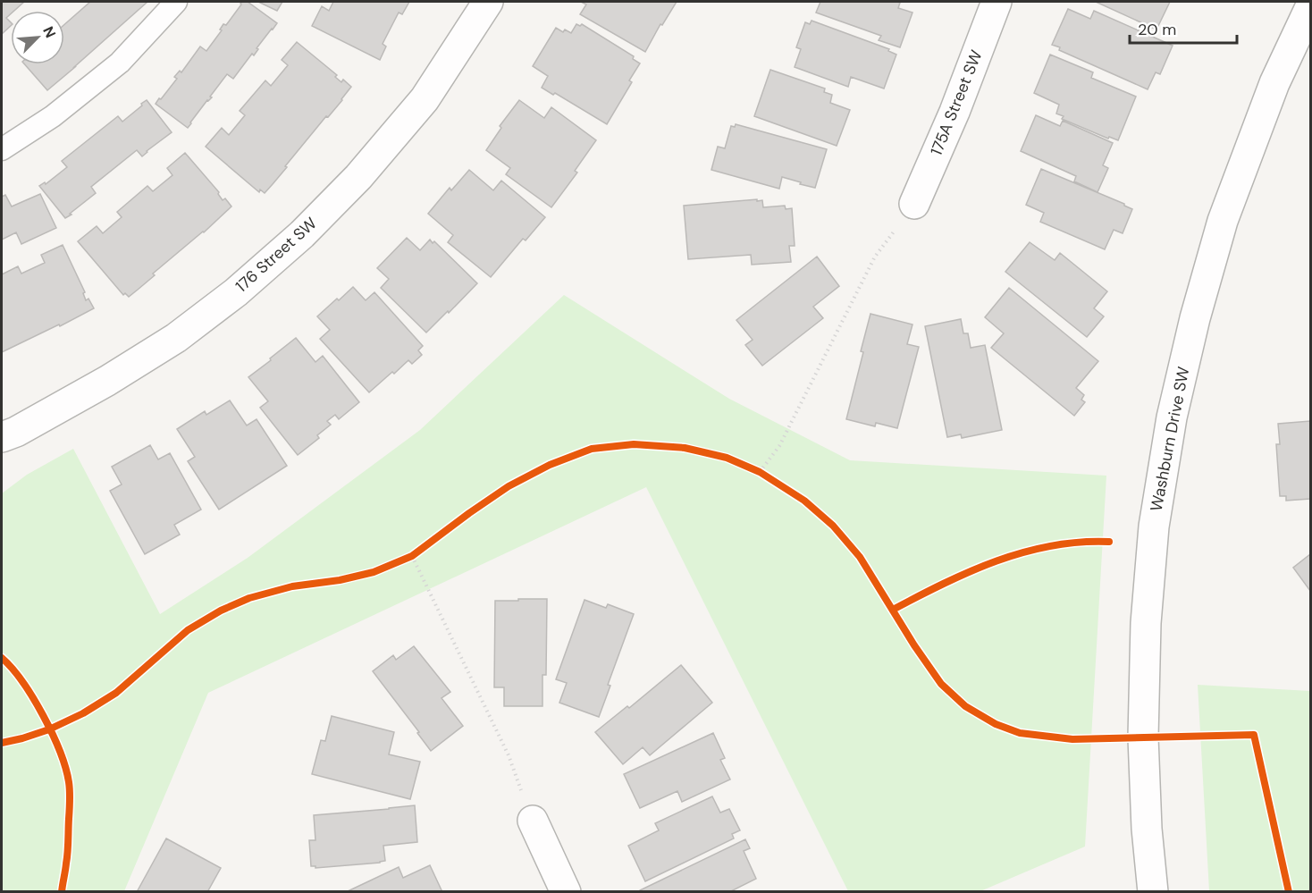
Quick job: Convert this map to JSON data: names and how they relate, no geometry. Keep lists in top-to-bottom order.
{
  "streets": {
    "street": ["175A Street SW", "176 Street SW", "Washburn Drive SW"]
  },
  "scale_bar": "20 m",
  "north": "top right"
}
